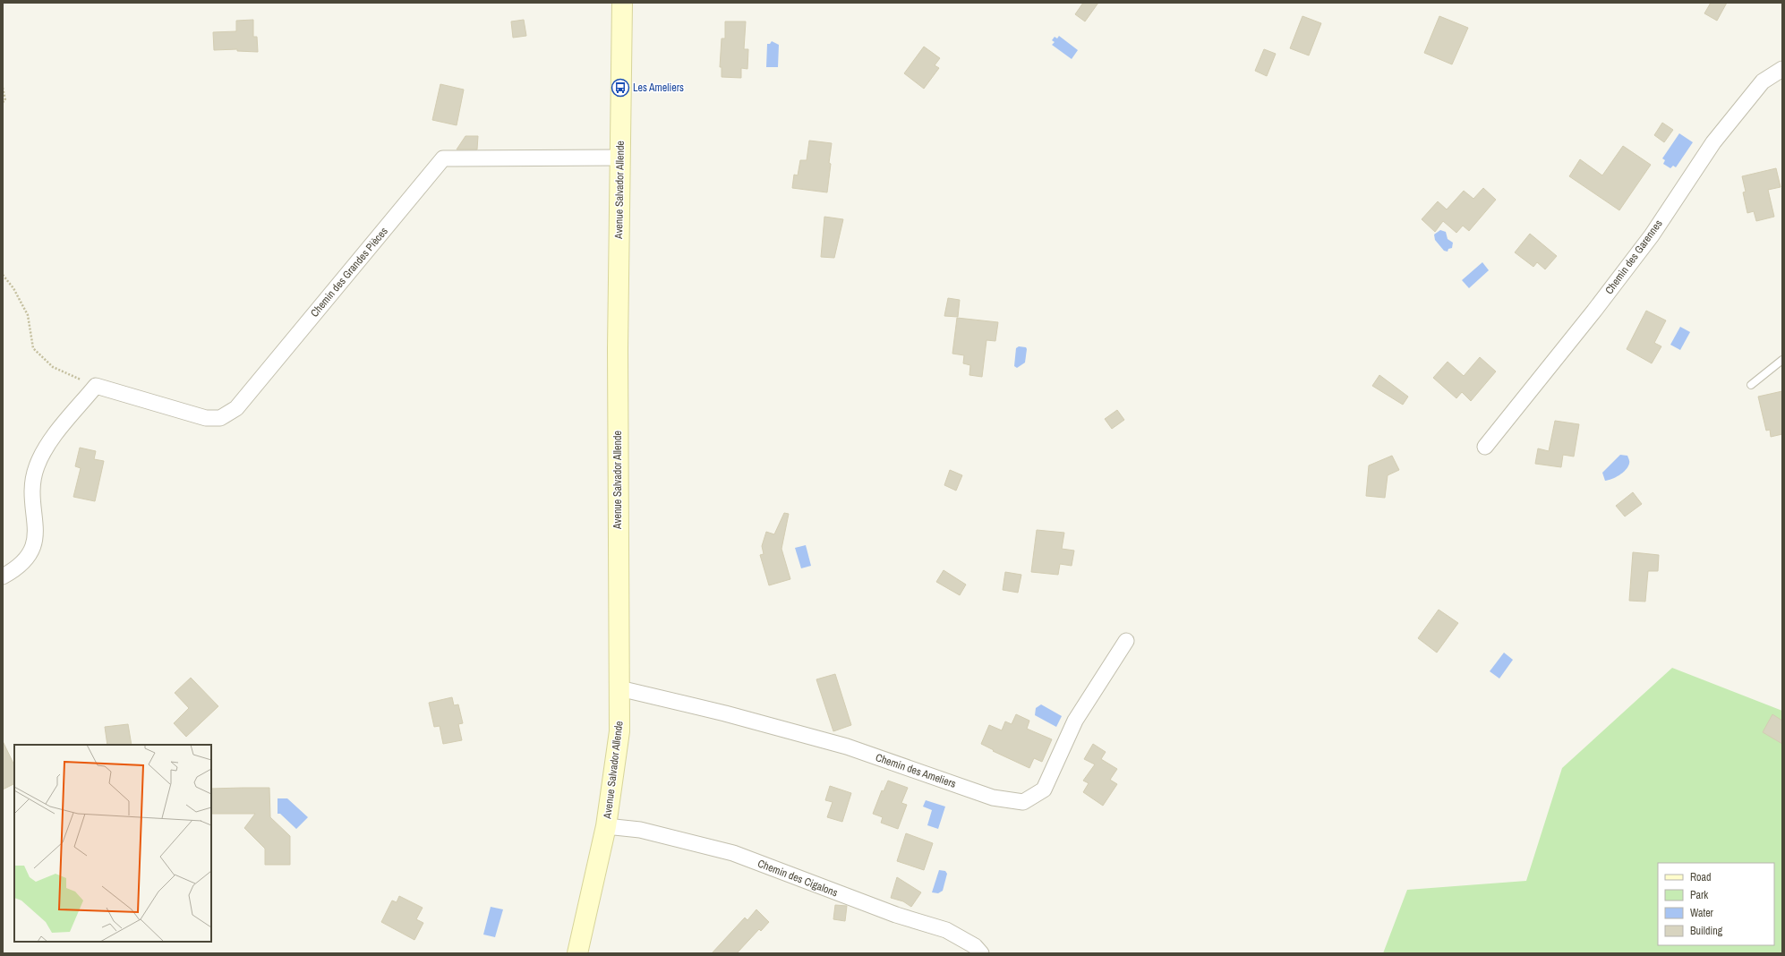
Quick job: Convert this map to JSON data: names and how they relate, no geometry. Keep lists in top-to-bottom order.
{
  "streets": {
    "main road": ["Avenue Salvador Allende"],
    "street": [
      "Chemin des Garennes",
      "Chemin des Grandes Pièces",
      "Chemin des Ameliers",
      "Chemin des Cigalons"
    ]
  },
  "crossings": [
    ["Avenue Salvador Allende", "Chemin des Grandes Pièces"],
    ["Avenue Salvador Allende", "Chemin des Ameliers"],
    ["Avenue Salvador Allende", "Chemin des Cigalons"]
  ],
  "places": {
    "bus stop": ["Les Ameliers"]
  },
  "legend": [
    "Road",
    "Park",
    "Water",
    "Building"
  ]
}
